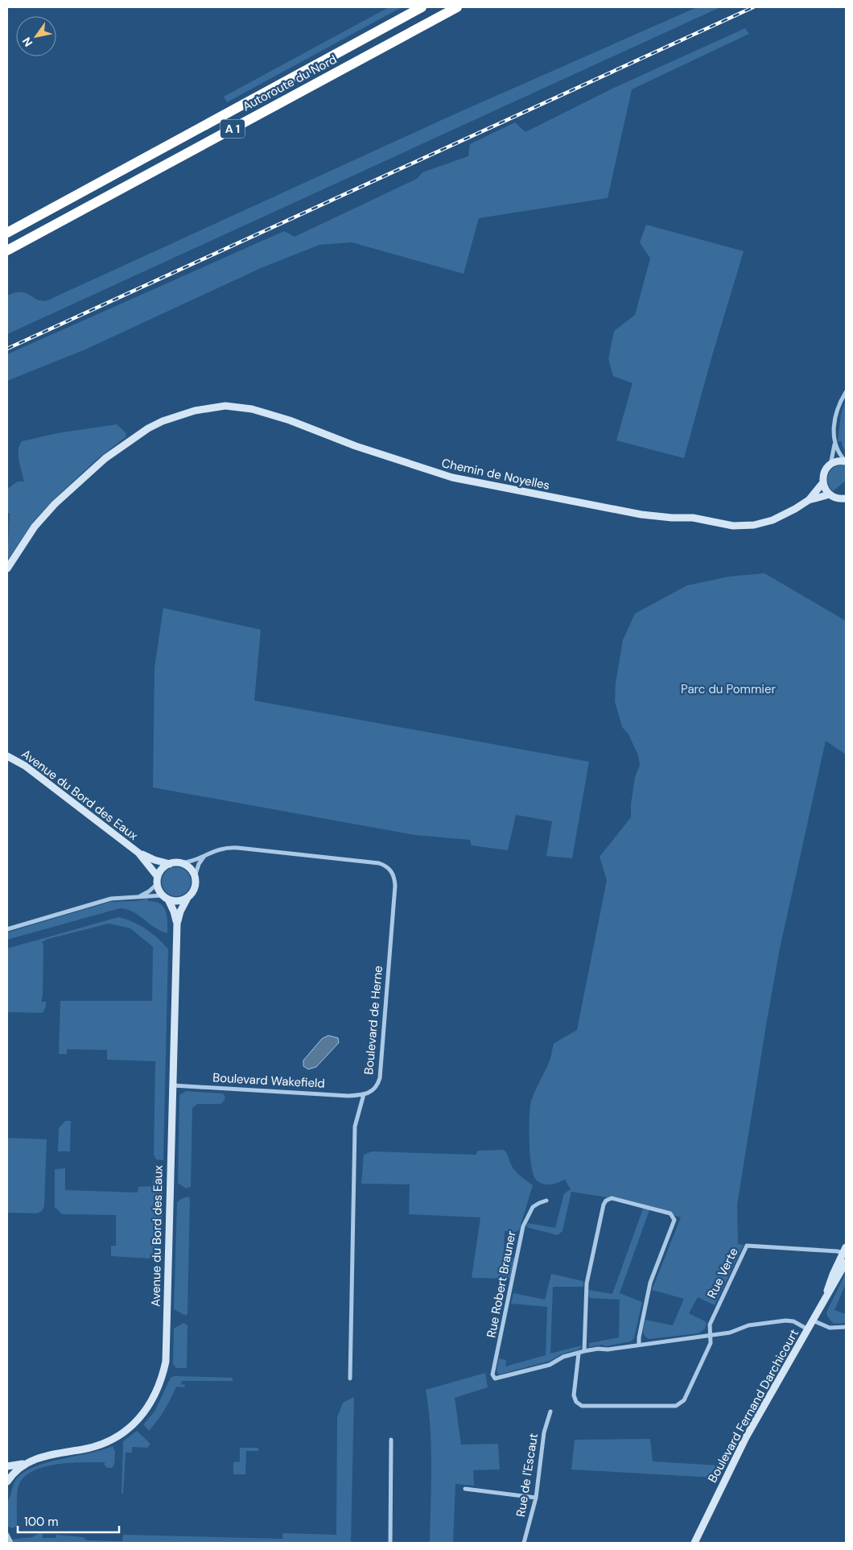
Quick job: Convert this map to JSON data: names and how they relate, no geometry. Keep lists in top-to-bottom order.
{
  "streets": {
    "highway": ["Autoroute du Nord", "A 1"],
    "street": [
      "Chemin de Noyelles",
      "Avenue du Bord des Eaux",
      "Boulevard de Herne",
      "Boulevard Wakefield",
      "Rue Verte",
      "Rue Robert Brauner",
      "Boulevard Fernand Darchicourt",
      "Rue de l'Escaut"
    ]
  },
  "crossings": [
    ["Avenue du Bord des Eaux", "Boulevard de Herne"],
    ["Avenue du Bord des Eaux", "Boulevard Wakefield"],
    ["Boulevard de Herne", "Boulevard Wakefield"],
    ["Rue Verte", "Boulevard Fernand Darchicourt"]
  ],
  "parks": ["Parc du Pommier"],
  "scale_bar": "100 m",
  "north": "bottom left"
}
